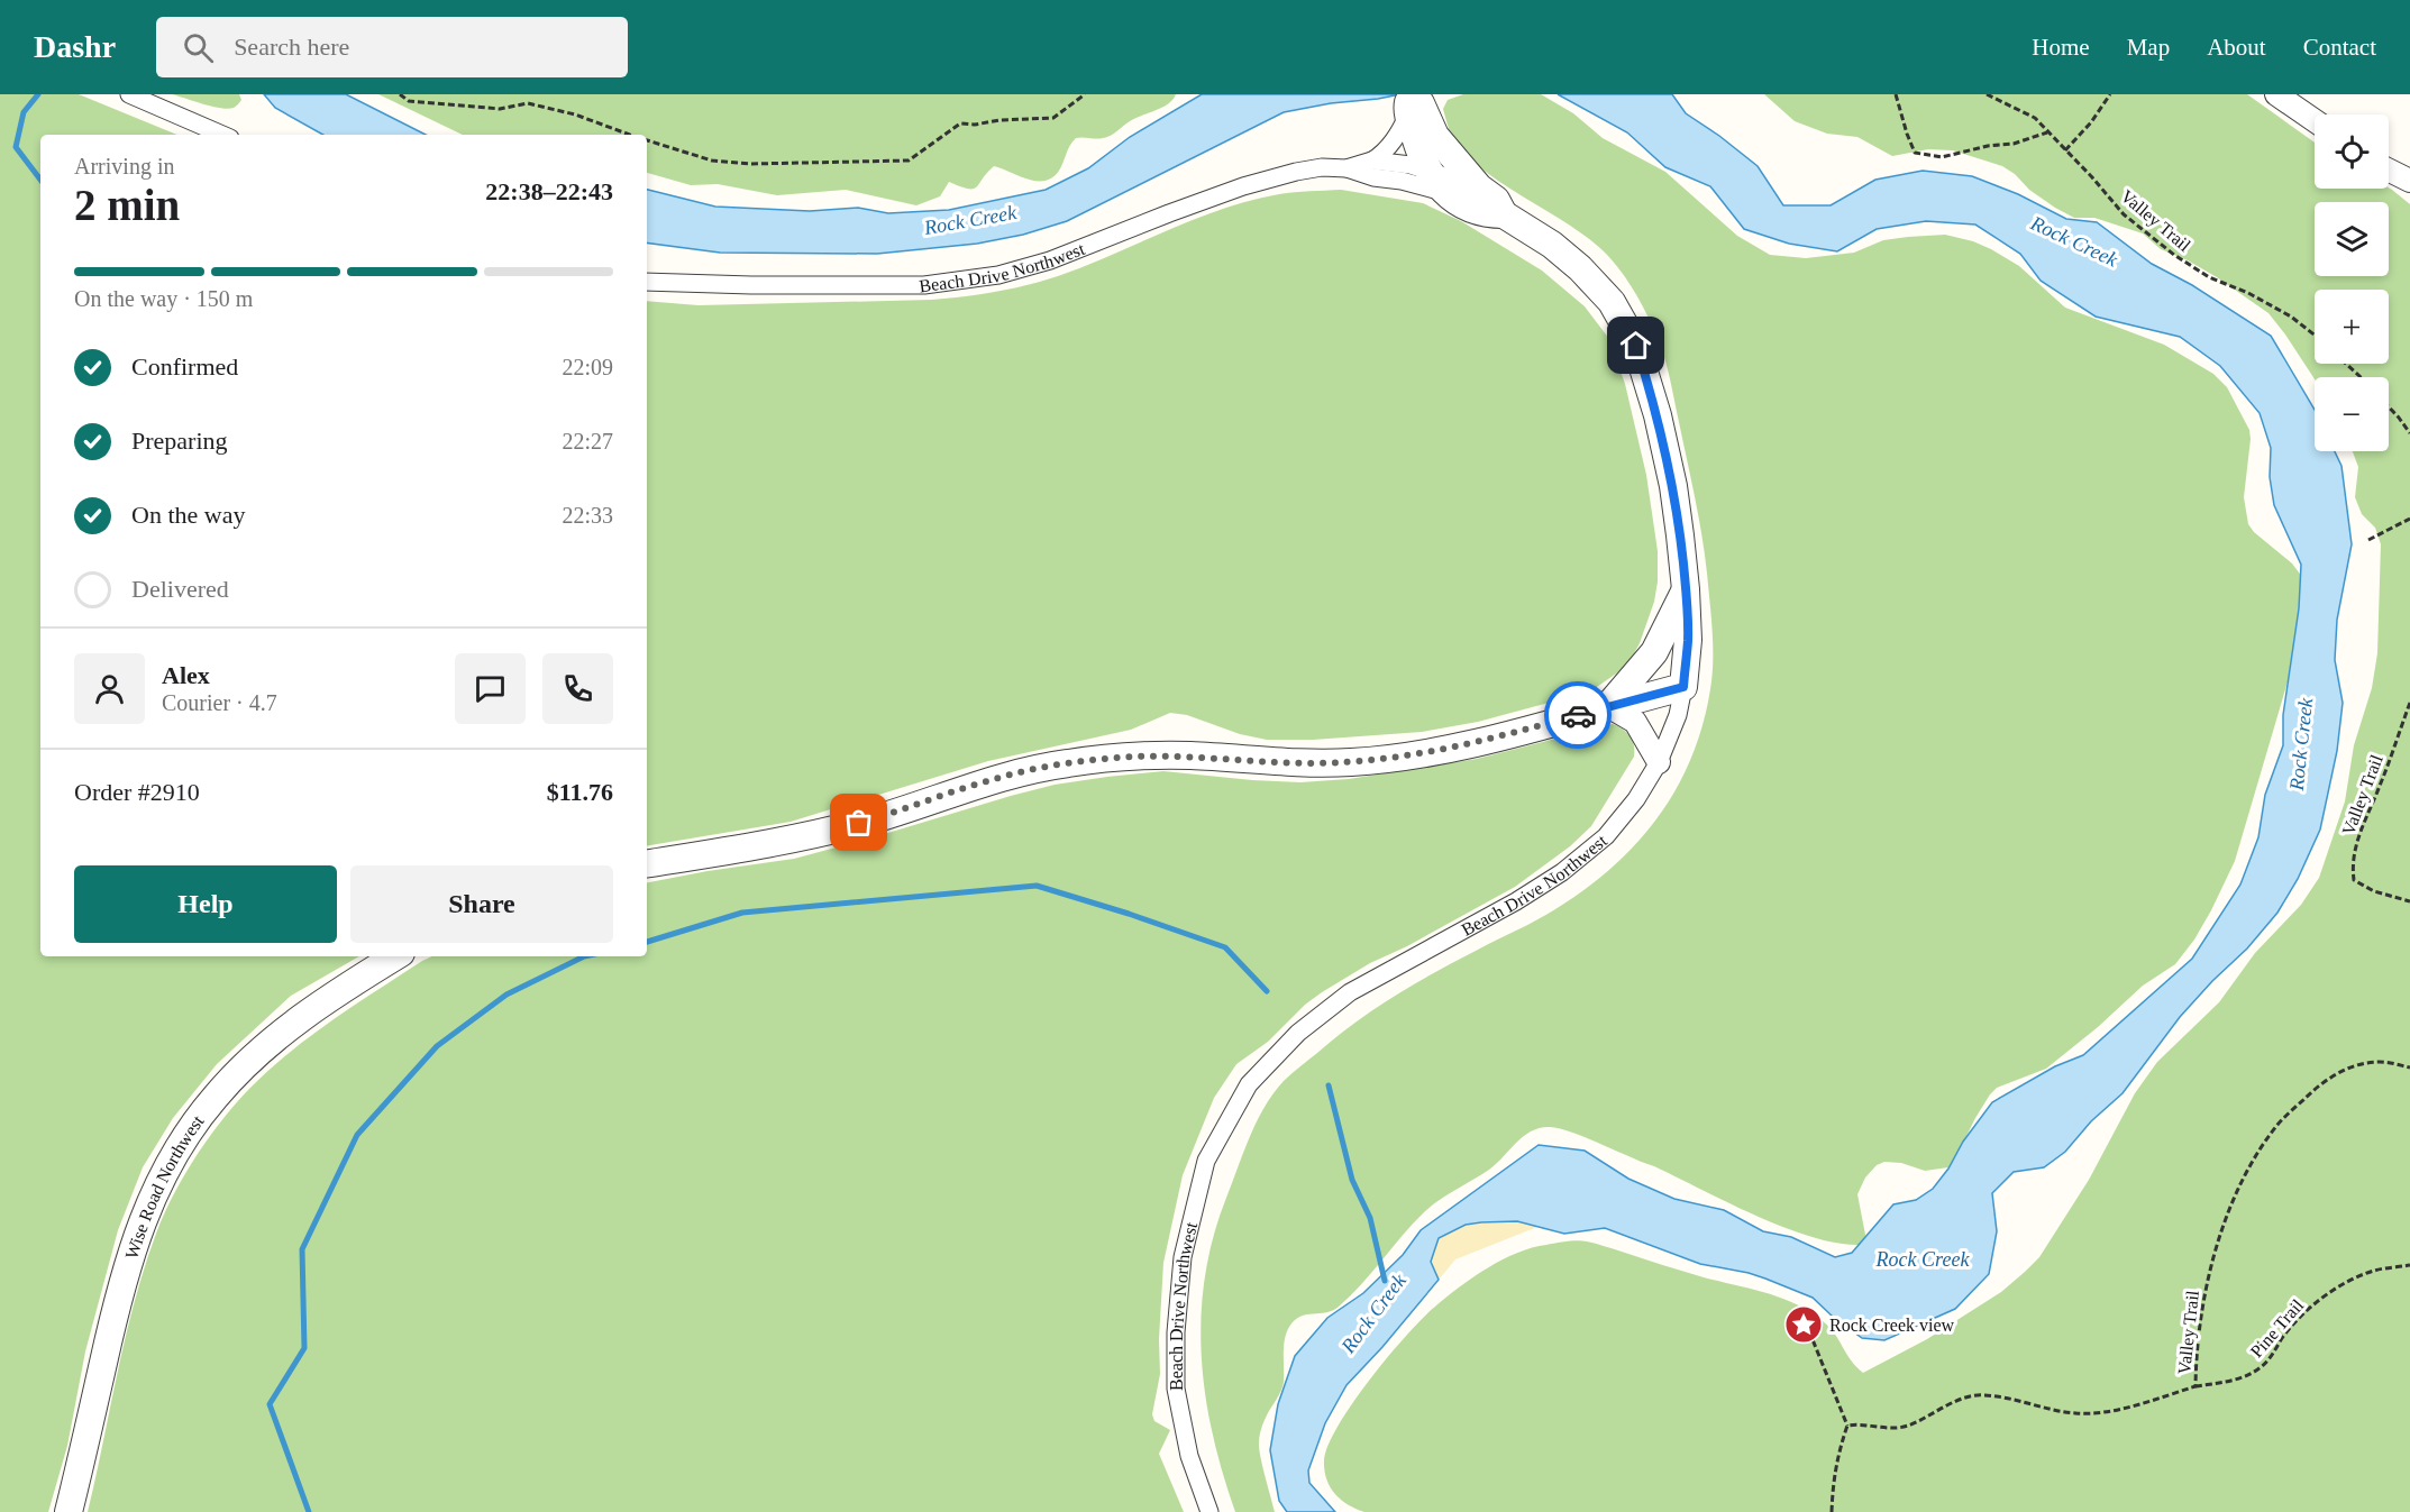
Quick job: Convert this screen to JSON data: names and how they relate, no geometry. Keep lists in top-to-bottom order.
{
  "streets": {
    "street": ["Beach Drive Northwest", "Wise Road Northwest"],
    "path": ["Valley Trail", "Pine Trail"]
  },
  "crossings": [
    ["Valley Trail", "Pine Trail"]
  ],
  "water": ["Rock Creek"],
  "places": {
    "place": ["Rock Creek view"]
  },
  "page": {
    "header": "Dashr",
    "search": "Search here",
    "nav": [
      "Home",
      "Map",
      "About",
      "Contact"
    ],
    "map_buttons": ["+", "−"],
    "heading": ["2 min", "Arriving in", "22:38–22:43"],
    "panel": [
      "Alex",
      "Courier · 4.7",
      "Order #2910",
      "$11.76"
    ],
    "bar": "On the way · 150 m",
    "list": [
      ["Confirmed", "22:09"],
      ["Preparing", "22:27"],
      ["On the way", "22:33"],
      "Delivered"
    ],
    "buttons": ["Help", "Share"]
  }
}
